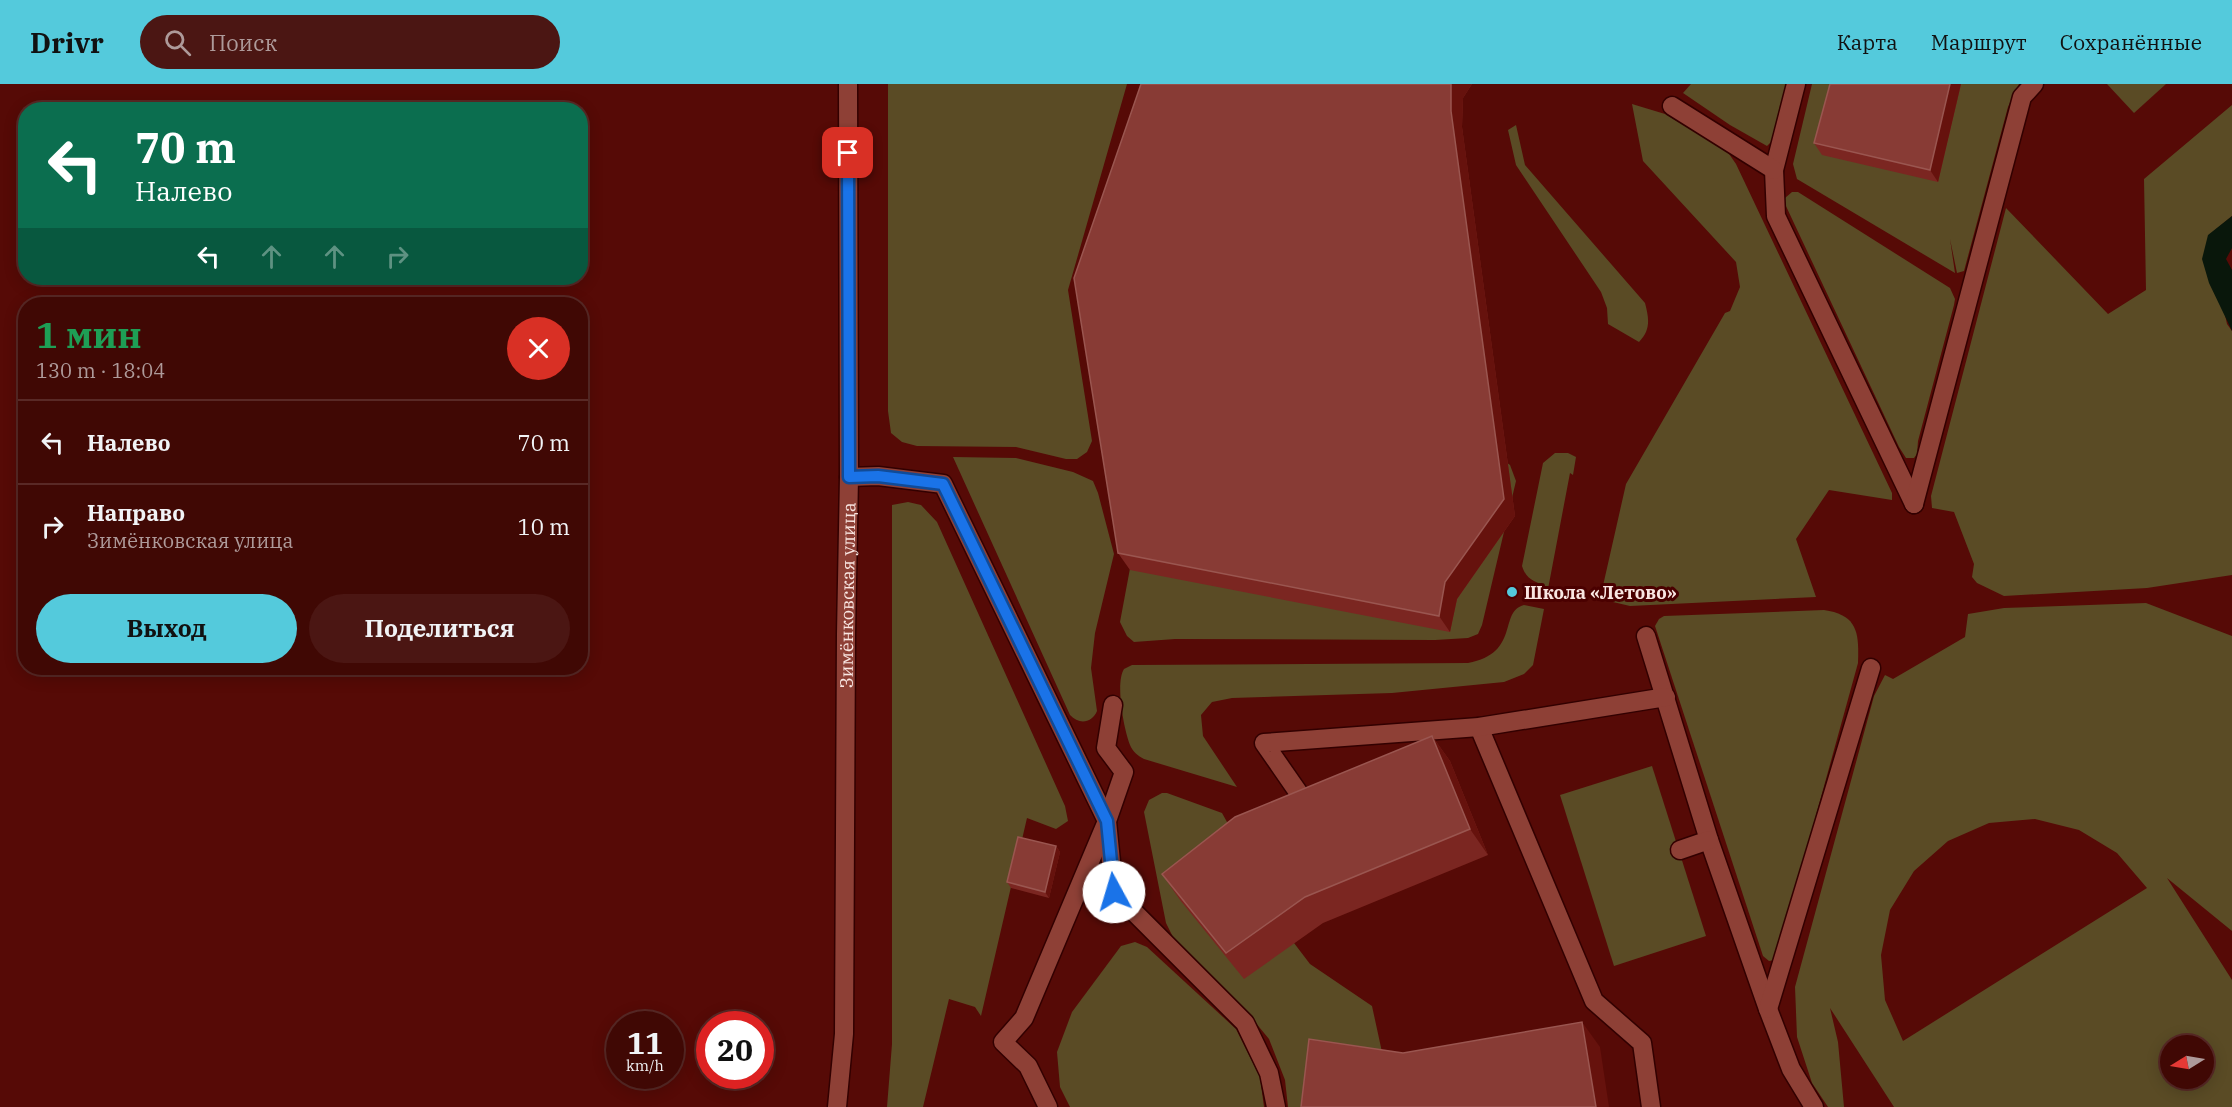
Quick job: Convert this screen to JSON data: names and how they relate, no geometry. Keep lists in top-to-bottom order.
{
  "streets": {
    "street": ["Зимёнковская улица"]
  },
  "places": ["Школа «Летово»"],
  "north": "left",
  "page": {
    "header": "Drivr",
    "search": "Поиск",
    "nav": ["Карта", "Маршрут", "Сохранённые"],
    "turn": ["70 m", "Налево"],
    "heading": ["1 мин", "130 m · 18:04"],
    "list": [
      {
        "name": "Налево",
        "value": "70 m"
      },
      {
        "name": "Направо",
        "note": "Зимёнковская улица",
        "value": "10 m"
      }
    ],
    "buttons": ["Выход", "Поделиться"],
    "speed": "11 km/h",
    "limit": "20"
  }
}
